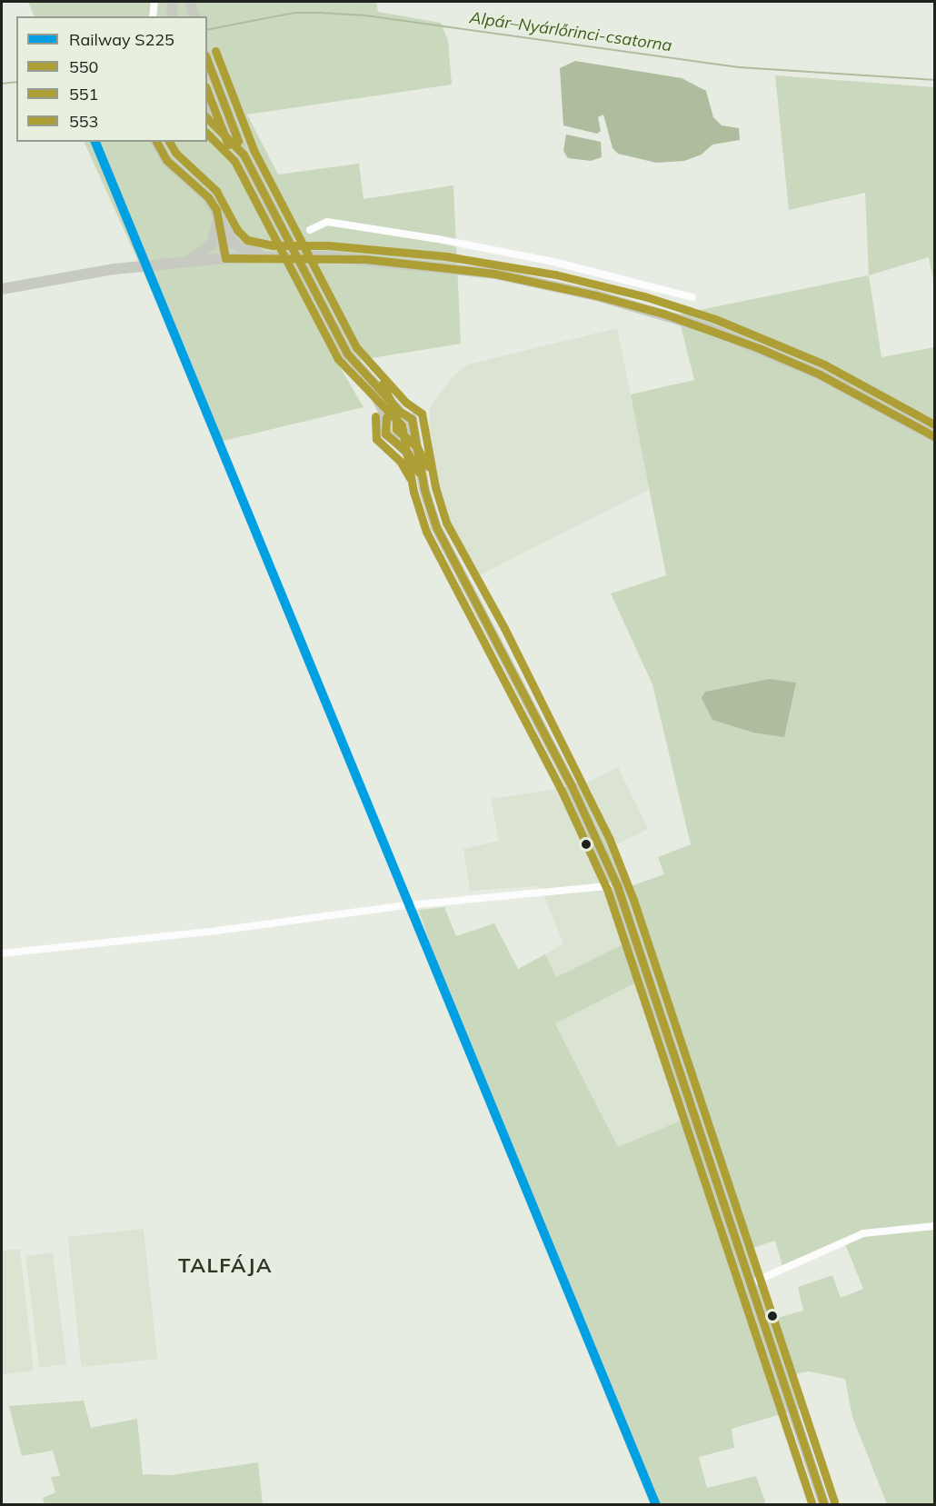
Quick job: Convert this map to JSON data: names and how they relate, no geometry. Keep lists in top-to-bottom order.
{
  "districts": ["TALFÁJA"],
  "water": ["Alpár–Nyárlőrinci-csatorna"],
  "lines": [
    "transit line 553",
    "transit line 550",
    "transit line 551",
    "rail line S225"
  ],
  "legend": [
    "Railway S225",
    "550",
    "551",
    "553"
  ]
}
